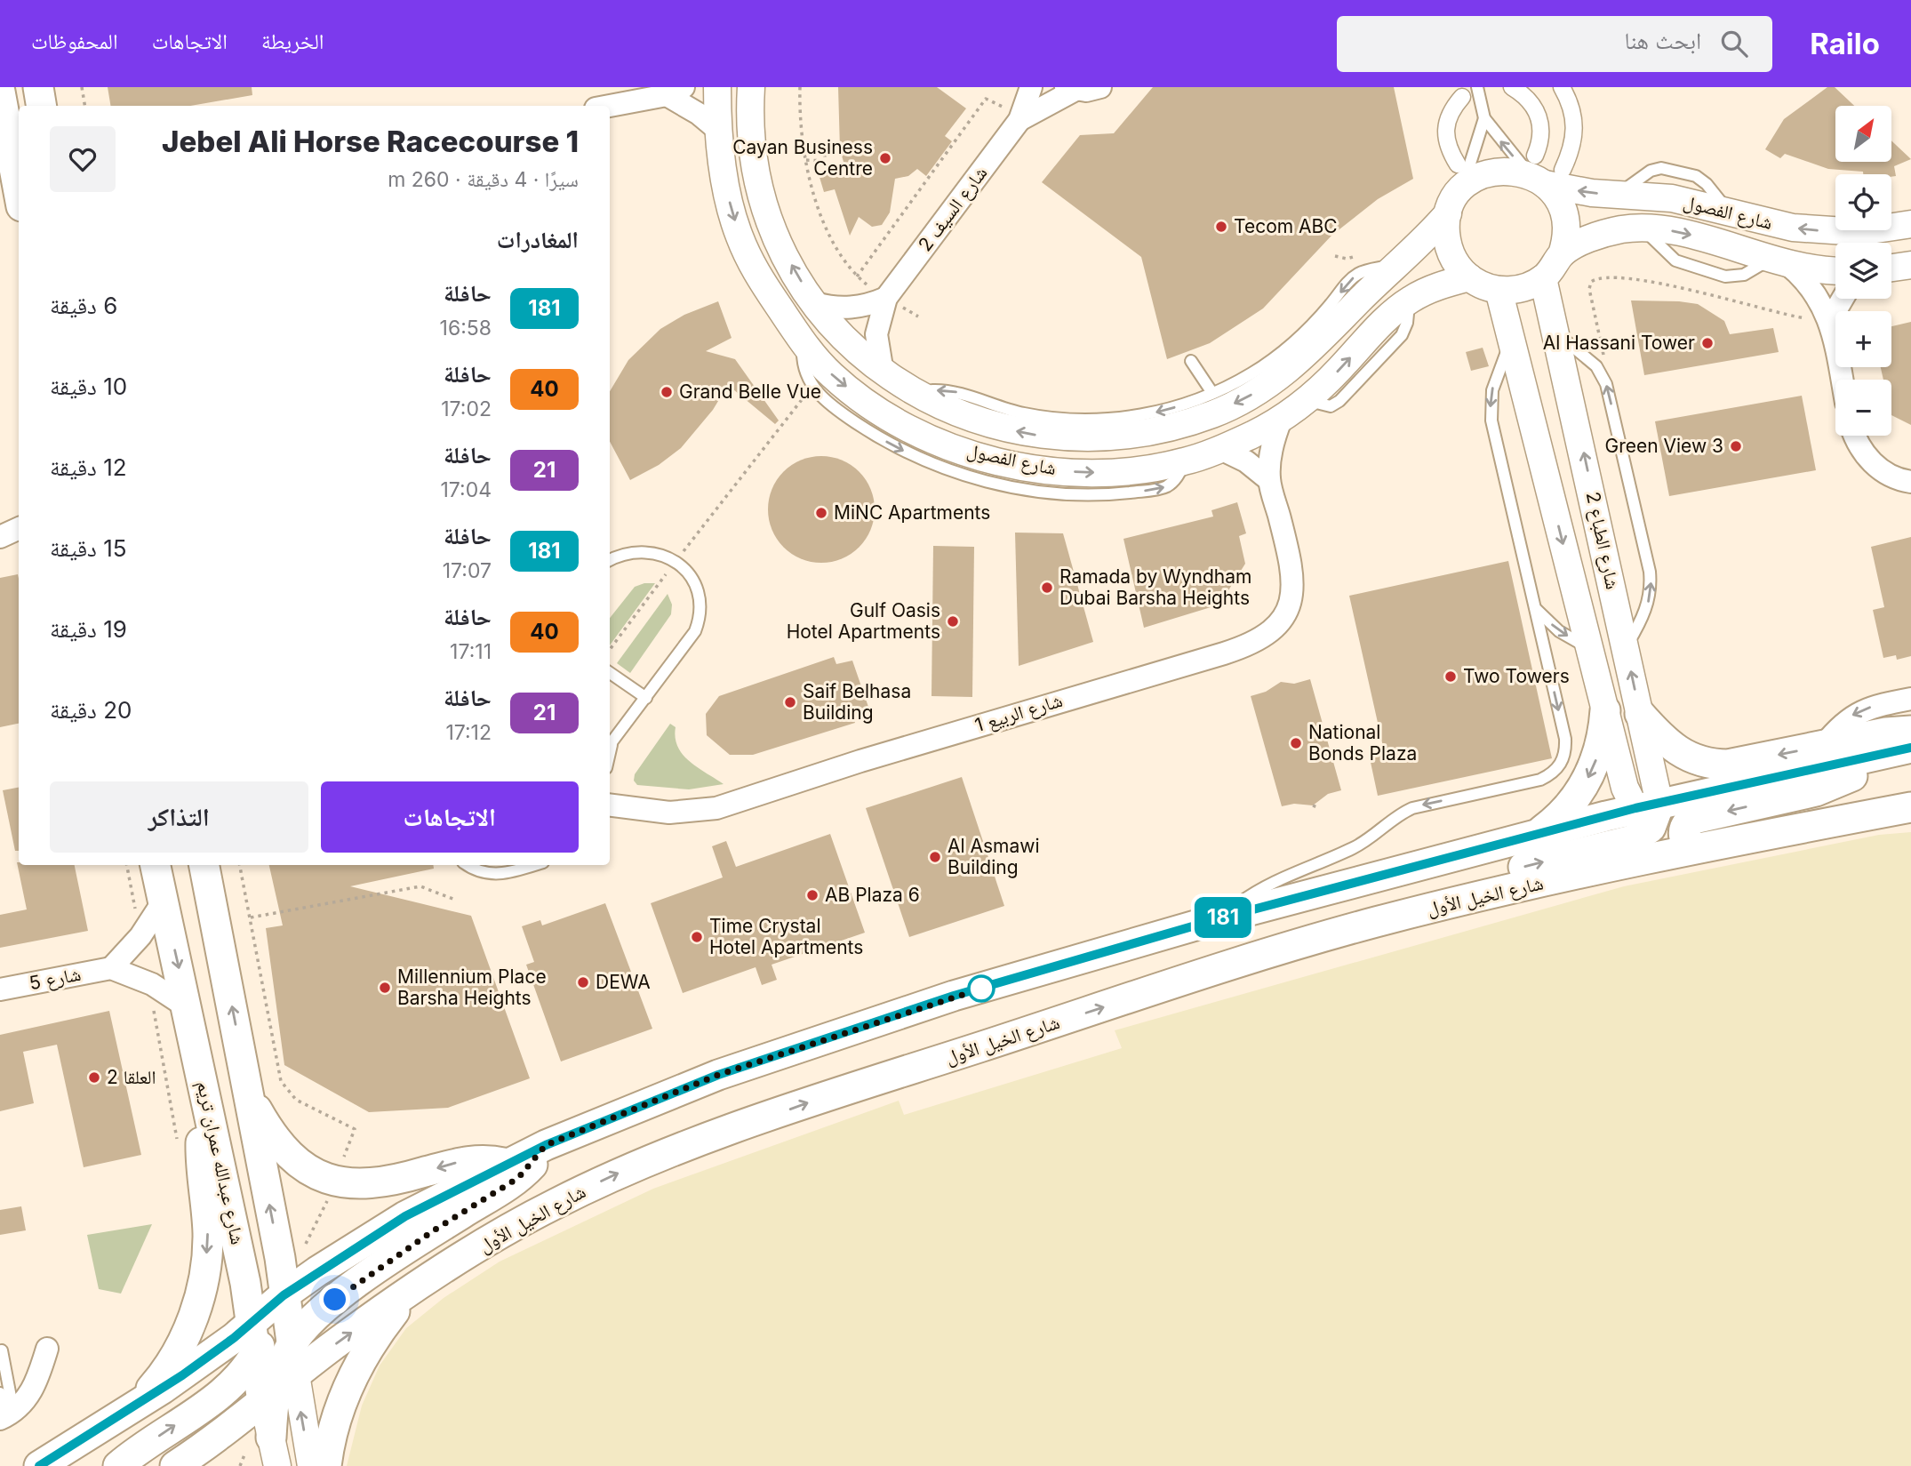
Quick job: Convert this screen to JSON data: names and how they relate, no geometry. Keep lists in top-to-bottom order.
{
  "streets": {
    "main road": ["شارع الخيل الأول", "شارع عبدالله عمران تريم"],
    "street": [
      "شارع السيف 2",
      "شارع الفصول",
      "شارع الطباع 2",
      "شارع الربيع 1",
      "شارع 5"
    ]
  },
  "crossings": [
    ["شارع السيف 2", "شارع الفصول"],
    ["شارع الفصول", "شارع الطباع 2"],
    ["شارع الفصول", "شارع الربيع 1"],
    ["شارع الخيل الأول", "شارع عبدالله عمران تريم"]
  ],
  "places": [
    "Cayan Business Centre",
    "Tecom ABC",
    "Al Hassani Tower",
    "Grand Belle Vue",
    "Green View 3",
    "MiNC Apartments",
    "Ramada by Wyndham Dubai Barsha Heights",
    "Gulf Oasis Hotel Apartments",
    "Two Towers",
    "Saif Belhasa Building",
    "National Bonds Plaza",
    "Al Asmawi Building",
    "AB Plaza 6",
    "Time Crystal Hotel Apartments",
    "DEWA",
    "Millennium Place Barsha Heights",
    "العلقا 2"
  ],
  "lines": ["bus line 181"],
  "north": "top right",
  "page": {
    "header": "Railo",
    "search": "ابحث هنا",
    "nav": ["الخريطة", "الاتجاهات", "المحفوظات"],
    "on_map": "181",
    "map_buttons": ["+", "−"],
    "heading": [
      ["Jebel Ali Horse Racecourse 1", "سيرًا · 4 دقيقة · 260 m"],
      "المغادرات"
    ],
    "list": [
      {
        "mark": "181",
        "name": "حافلة",
        "note": "16:58",
        "value": "6 دقيقة"
      },
      {
        "mark": "40",
        "name": "حافلة",
        "note": "17:02",
        "value": "10 دقيقة"
      },
      {
        "mark": "21",
        "name": "حافلة",
        "note": "17:04",
        "value": "12 دقيقة"
      },
      {
        "mark": "181",
        "name": "حافلة",
        "note": "17:07",
        "value": "15 دقيقة"
      },
      {
        "mark": "40",
        "name": "حافلة",
        "note": "17:11",
        "value": "19 دقيقة"
      },
      {
        "mark": "21",
        "name": "حافلة",
        "note": "17:12",
        "value": "20 دقيقة"
      }
    ],
    "buttons": ["الاتجاهات", "التذاكر"]
  }
}
